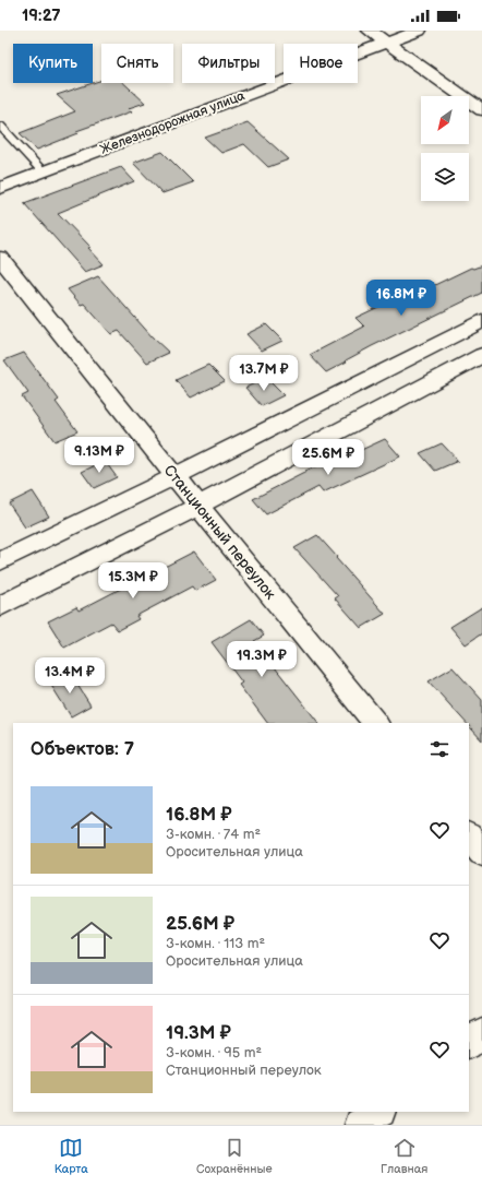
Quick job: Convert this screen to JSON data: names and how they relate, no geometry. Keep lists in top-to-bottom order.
{
  "streets": {
    "street": ["Железнодорожная улица", "Станционный переулок"]
  },
  "north": "bottom left",
  "page": {
    "status": "19:27",
    "chip": [
      "Купить",
      "Снять",
      "Фильтры",
      "Новое"
    ],
    "price": [
      "16.8M ₽",
      "13.7M ₽",
      "9.13M ₽",
      "25.6M ₽",
      "15.3M ₽",
      "19.3M ₽",
      "13.4M ₽"
    ],
    "heading": "Объектов: 7",
    "list": [
      {
        "name": "16.8M ₽",
        "note": "3-комн. · 74 m² · Оросительная улица"
      },
      {
        "name": "25.6M ₽",
        "note": "3-комн. · 113 m² · Оросительная улица"
      },
      {
        "name": "19.3M ₽",
        "note": "3-комн. · 95 m² · Станционный переулок"
      }
    ],
    "tabs": ["Карта", "Сохранённые", "Главная"]
  }
}
